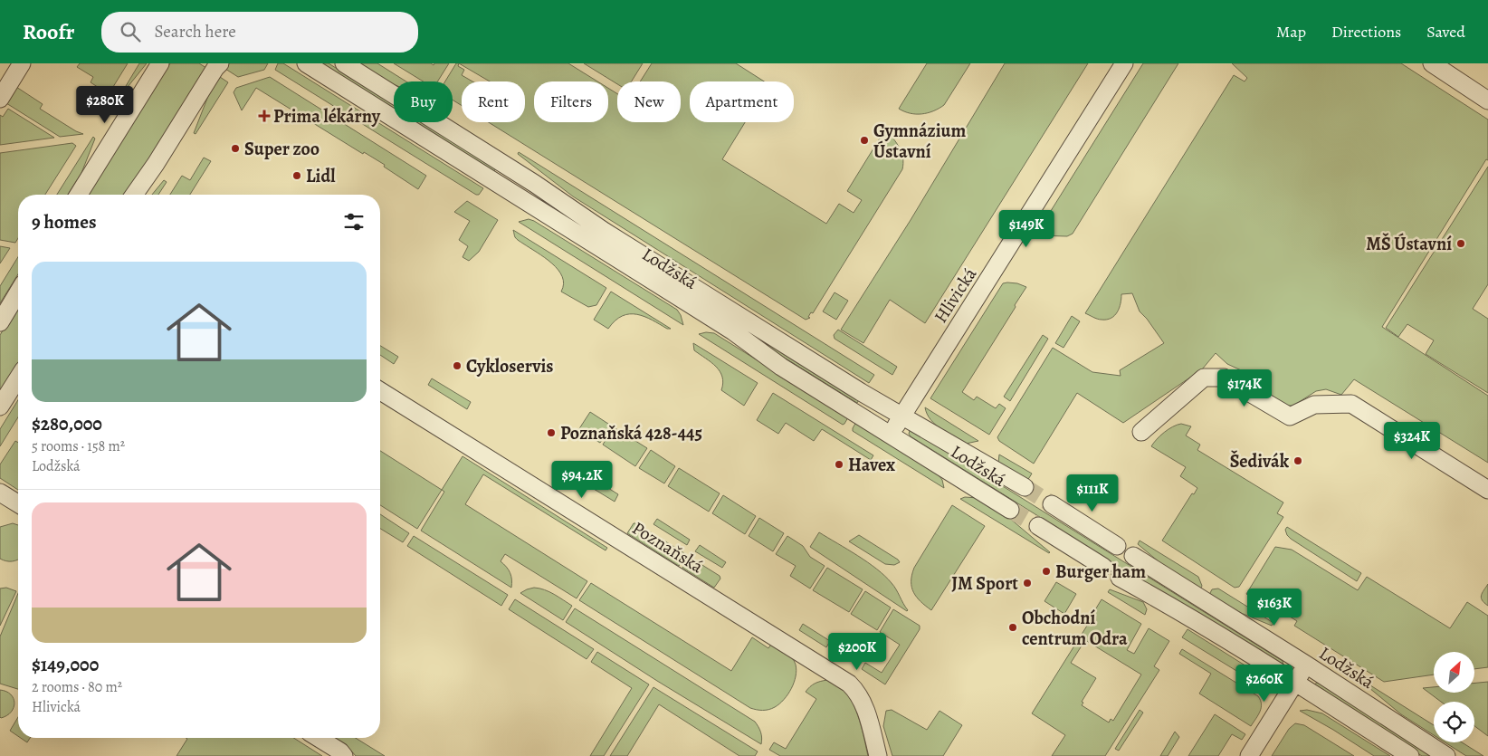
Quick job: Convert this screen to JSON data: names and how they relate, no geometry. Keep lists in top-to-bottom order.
{
  "streets": {
    "street": ["Lodžská", "Hlivická", "Poznaňská"]
  },
  "crossings": [
    ["Lodžská", "Hlivická"]
  ],
  "places": {
    "health": ["Prima lékárny"],
    "other": [
      "Gymnázium Ústavní",
      "Super zoo",
      "Lidl",
      "MŠ Ústavní",
      "Cykloservis",
      "Poznaňská 428-445",
      "Šedivák",
      "Havex",
      "Burger ham",
      "JM Sport",
      "Obchodní centrum Odra"
    ]
  },
  "north": "top right",
  "page": {
    "header": "Roofr",
    "search": "Search here",
    "nav": ["Map", "Directions", "Saved"],
    "chip": [
      "Buy",
      "Rent",
      "Filters",
      "New",
      "Apartment"
    ],
    "price": [
      "$280K",
      "$149K",
      "$174K",
      "$324K",
      "$94.2K",
      "$111K",
      "$163K",
      "$200K",
      "$260K"
    ],
    "heading": "9 homes",
    "list": [
      {
        "name": "$280,000",
        "note": "5 rooms · 158 m² · Lodžská"
      },
      {
        "name": "$149,000",
        "note": "2 rooms · 80 m² · Hlivická"
      }
    ]
  }
}
